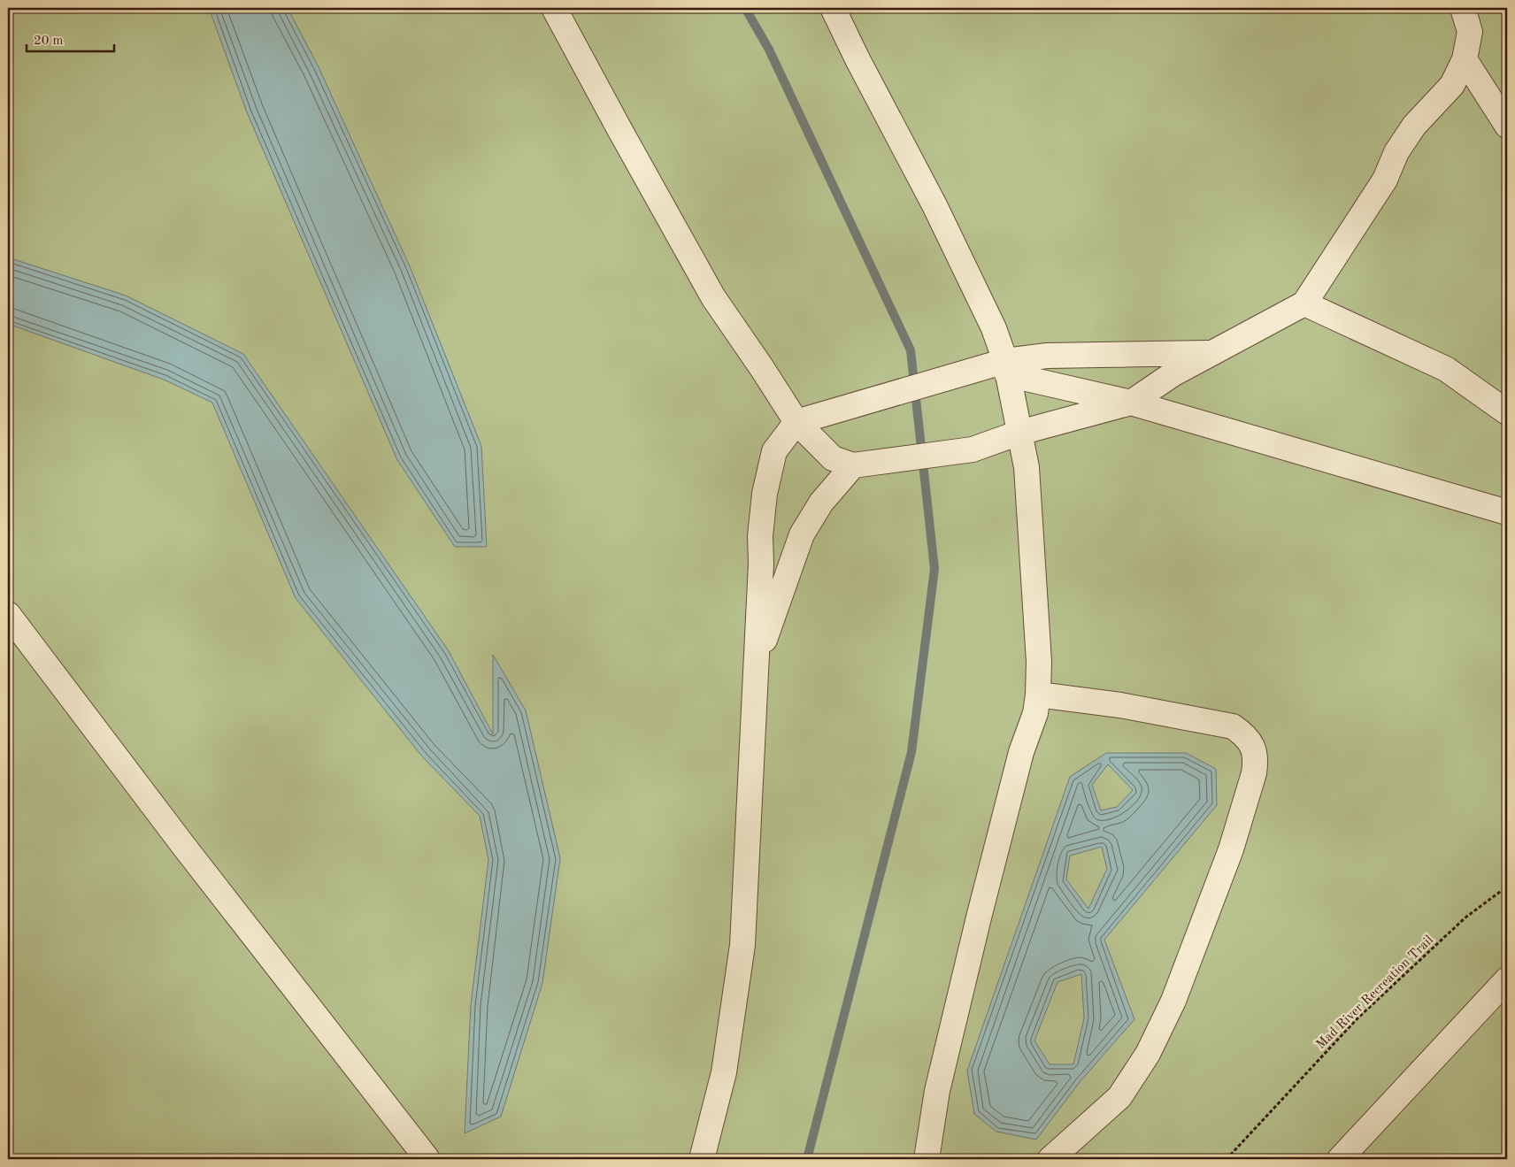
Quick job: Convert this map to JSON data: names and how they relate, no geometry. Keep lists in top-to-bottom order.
{
  "streets": {
    "path": ["Mad River Recreation Trail"]
  },
  "scale_bar": "20 m"
}
